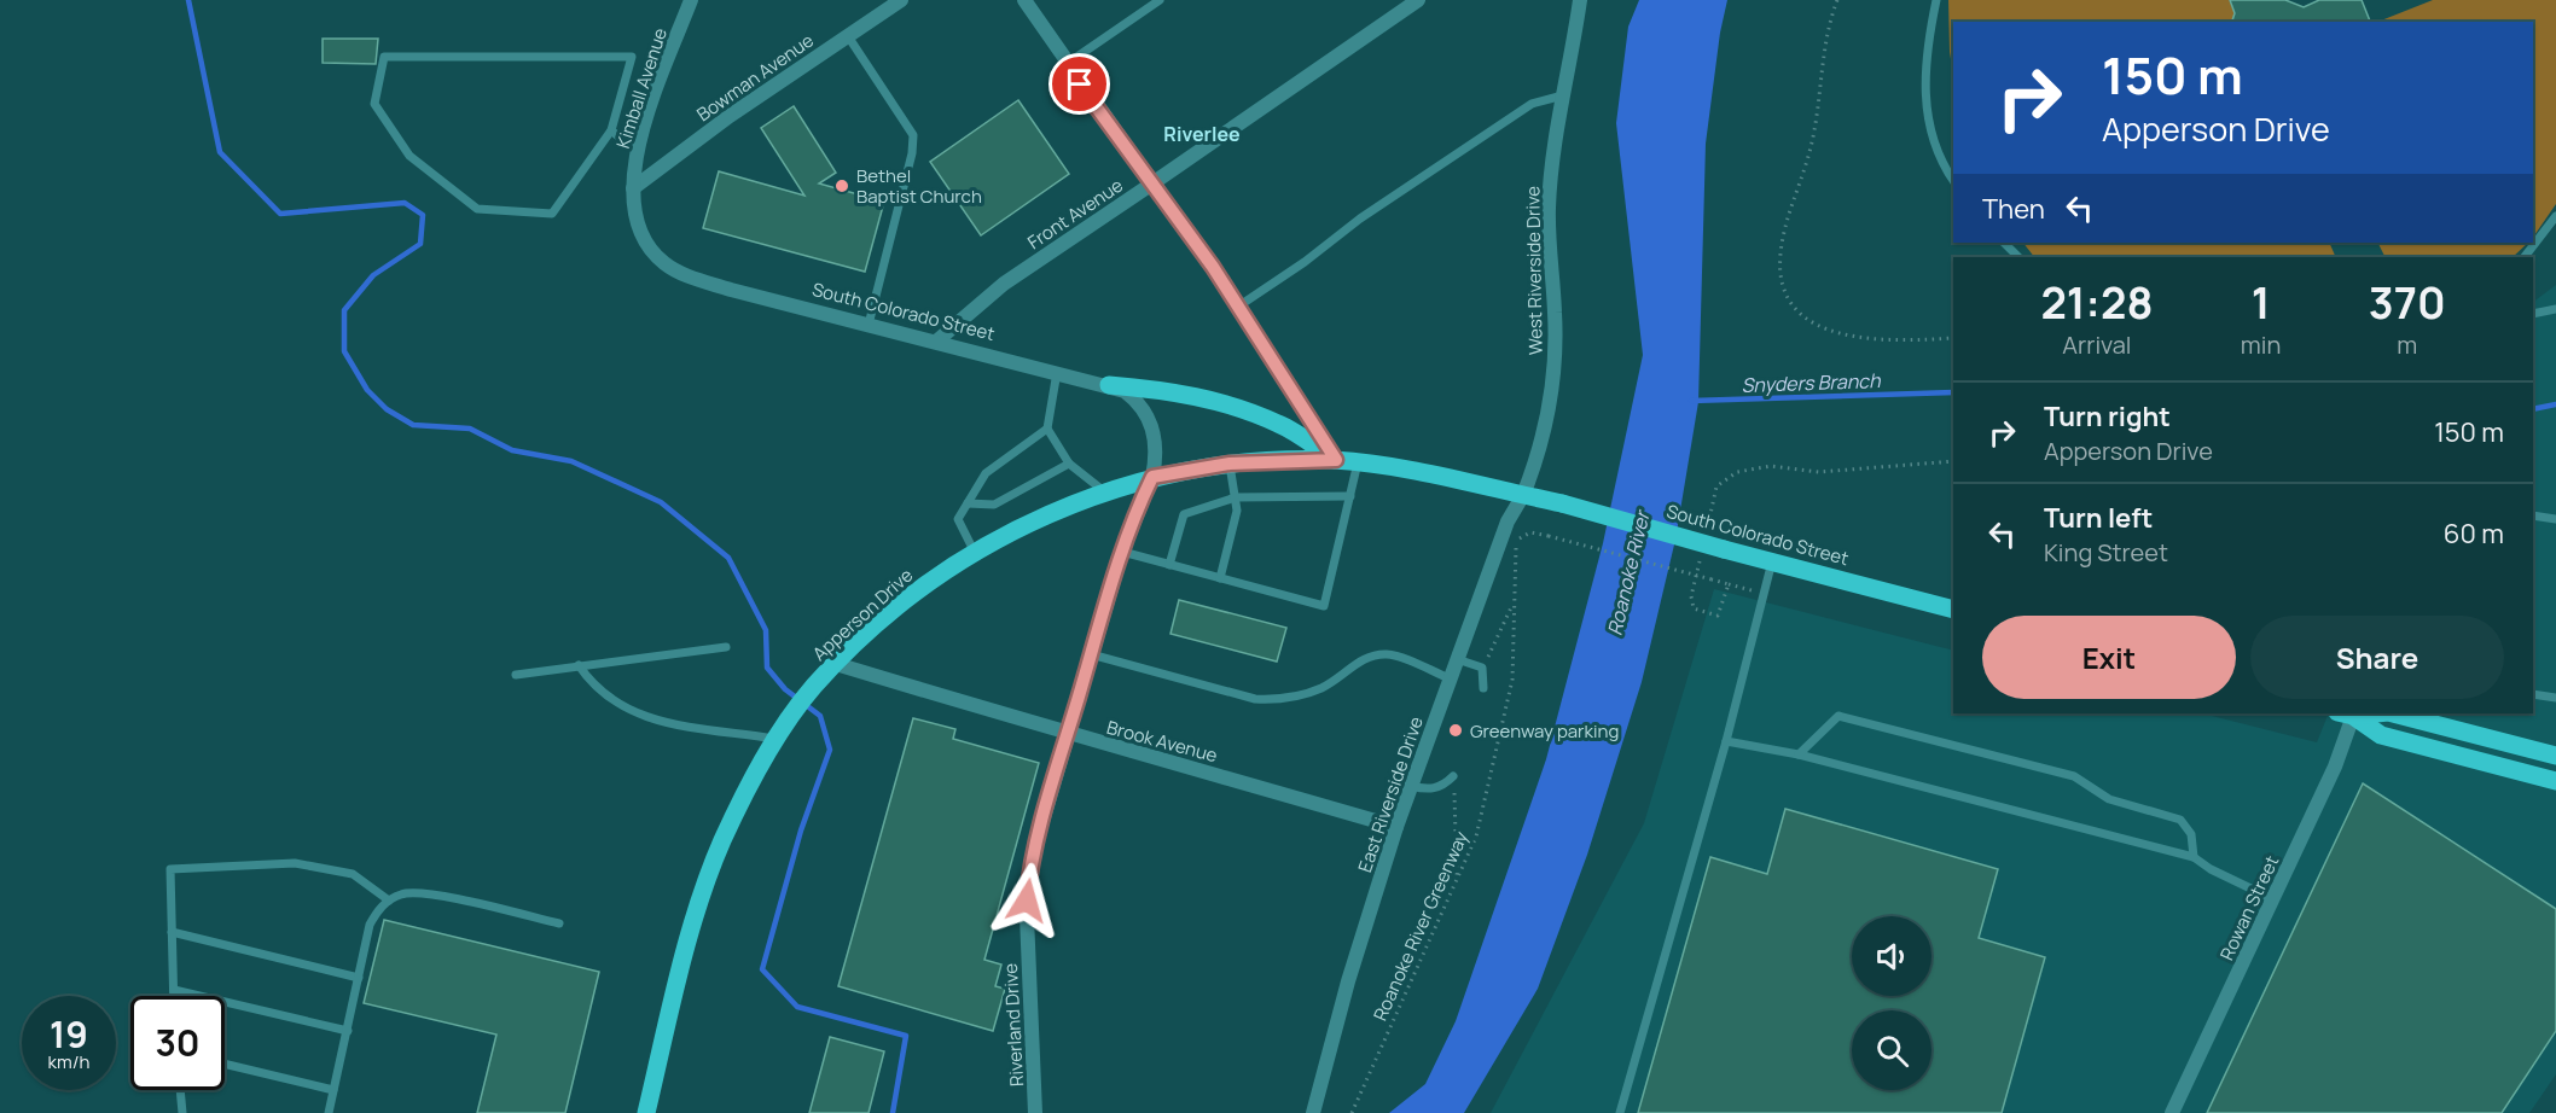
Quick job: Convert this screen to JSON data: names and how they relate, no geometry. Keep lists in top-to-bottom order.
{
  "streets": {
    "main road": ["South Colorado Street", "Apperson Drive"],
    "street": [
      "Bowman Avenue",
      "Kimball Avenue",
      "Front Avenue",
      "West Riverside Drive",
      "Brook Avenue",
      "East Riverside Drive",
      "Rowan Street",
      "Riverland Drive"
    ],
    "path": ["Roanoke River Greenway"]
  },
  "crossings": [
    ["Bowman Avenue", "Kimball Avenue"],
    ["Bowman Avenue", "South Colorado Street"],
    ["Kimball Avenue", "South Colorado Street"],
    ["Front Avenue", "South Colorado Street"],
    ["West Riverside Drive", "South Colorado Street"],
    ["West Riverside Drive", "East Riverside Drive"],
    ["South Colorado Street", "Apperson Drive"],
    ["South Colorado Street", "East Riverside Drive"],
    ["South Colorado Street", "Riverland Drive"],
    ["Apperson Drive", "Brook Avenue"],
    ["Apperson Drive", "Riverland Drive"],
    ["Brook Avenue", "East Riverside Drive"],
    ["Brook Avenue", "Riverland Drive"]
  ],
  "districts": ["Riverlee"],
  "water": ["Snyders Branch", "Roanoke River"],
  "places": ["Bethel Baptist Church", "Greenway parking"],
  "page": {
    "turn": ["150 m", "Apperson Drive"],
    "then": "Then",
    "eta": [
      "21:28",
      "Arrival",
      "1",
      "min",
      "370",
      "m"
    ],
    "list": [
      {
        "name": "Turn right",
        "note": "Apperson Drive",
        "value": "150 m"
      },
      {
        "name": "Turn left",
        "note": "King Street",
        "value": "60 m"
      }
    ],
    "buttons": ["Exit", "Share"],
    "speed": "19 km/h",
    "limit": "30"
  }
}
